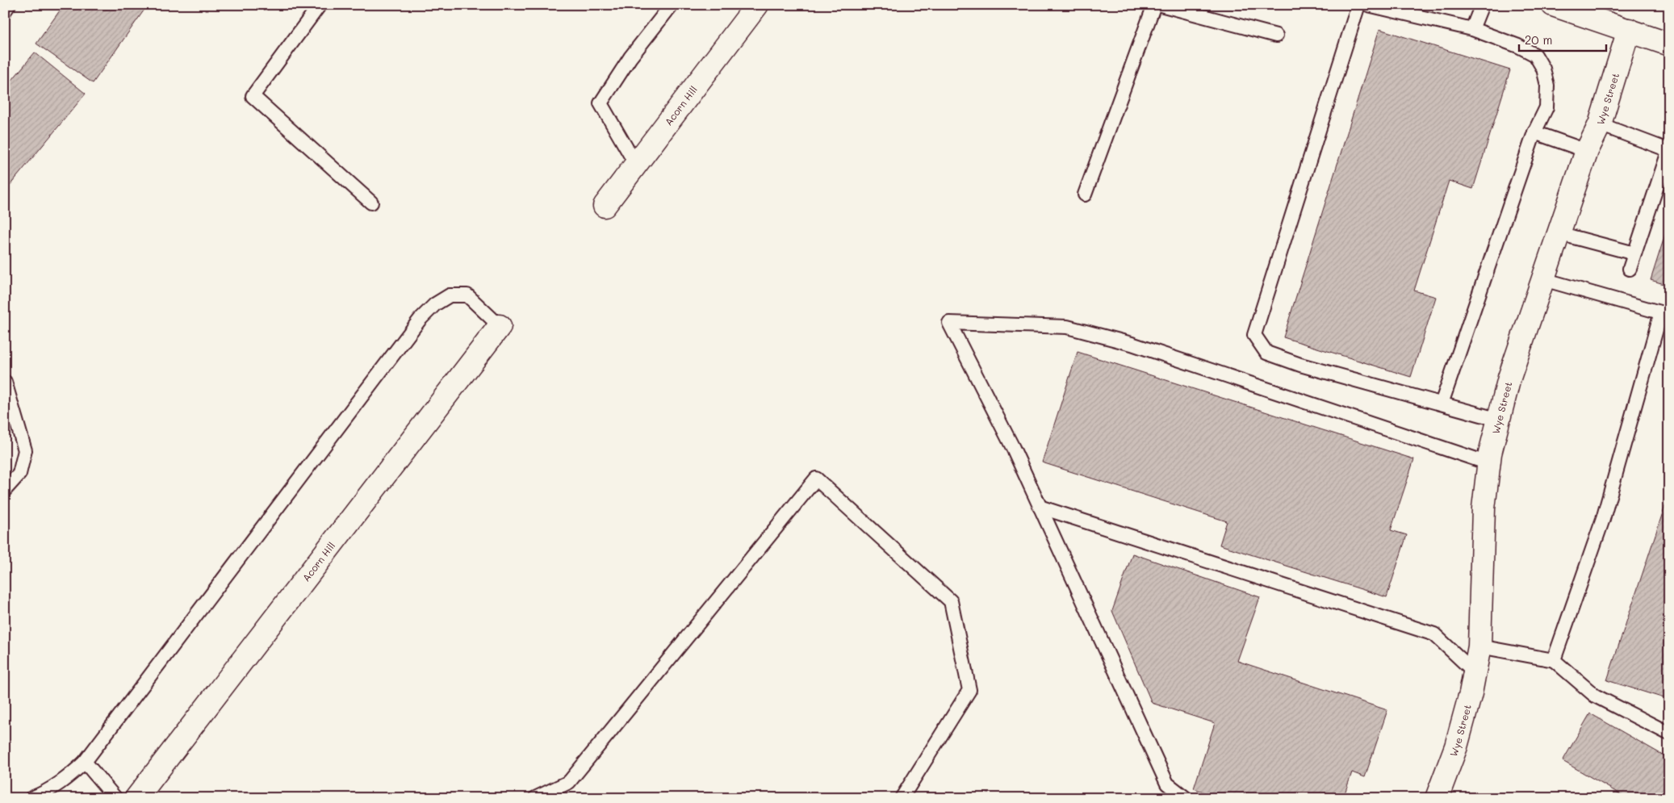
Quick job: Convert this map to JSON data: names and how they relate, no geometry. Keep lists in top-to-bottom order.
{
  "streets": {
    "street": ["Wye Street", "Acorn Hill"]
  },
  "scale_bar": "20 m"
}
